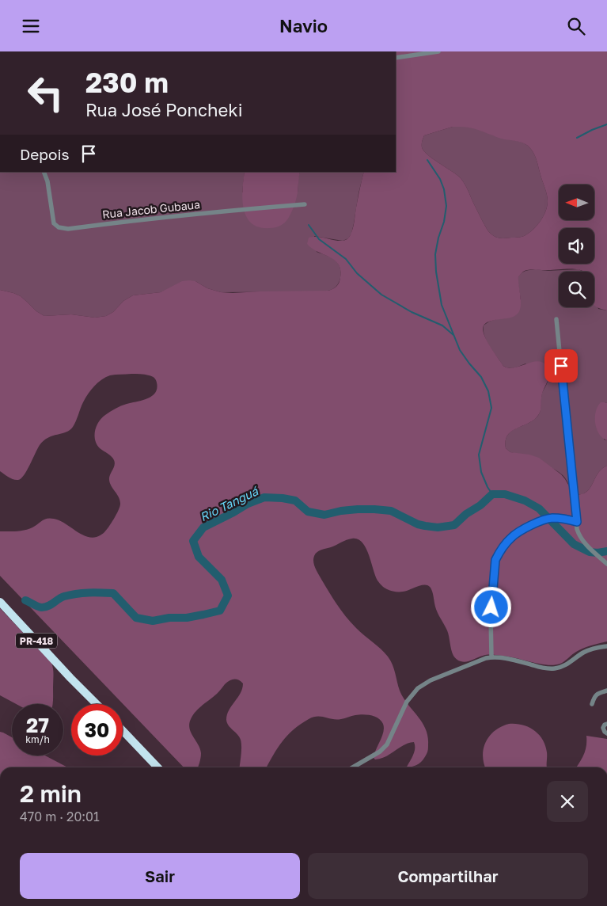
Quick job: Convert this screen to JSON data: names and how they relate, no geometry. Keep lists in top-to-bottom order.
{
  "streets": {
    "highway": ["PR-418"],
    "street": ["Rua Jacob Gubaua"]
  },
  "water": ["Rio Tanguá"],
  "north": "left",
  "page": {
    "header": "Navio",
    "turn": ["230 m", "Rua José Poncheki"],
    "then": "Depois",
    "speed": "27 km/h",
    "limit": "30",
    "heading": ["2 min", "470 m · 20:01"],
    "buttons": ["Sair", "Compartilhar"]
  }
}
